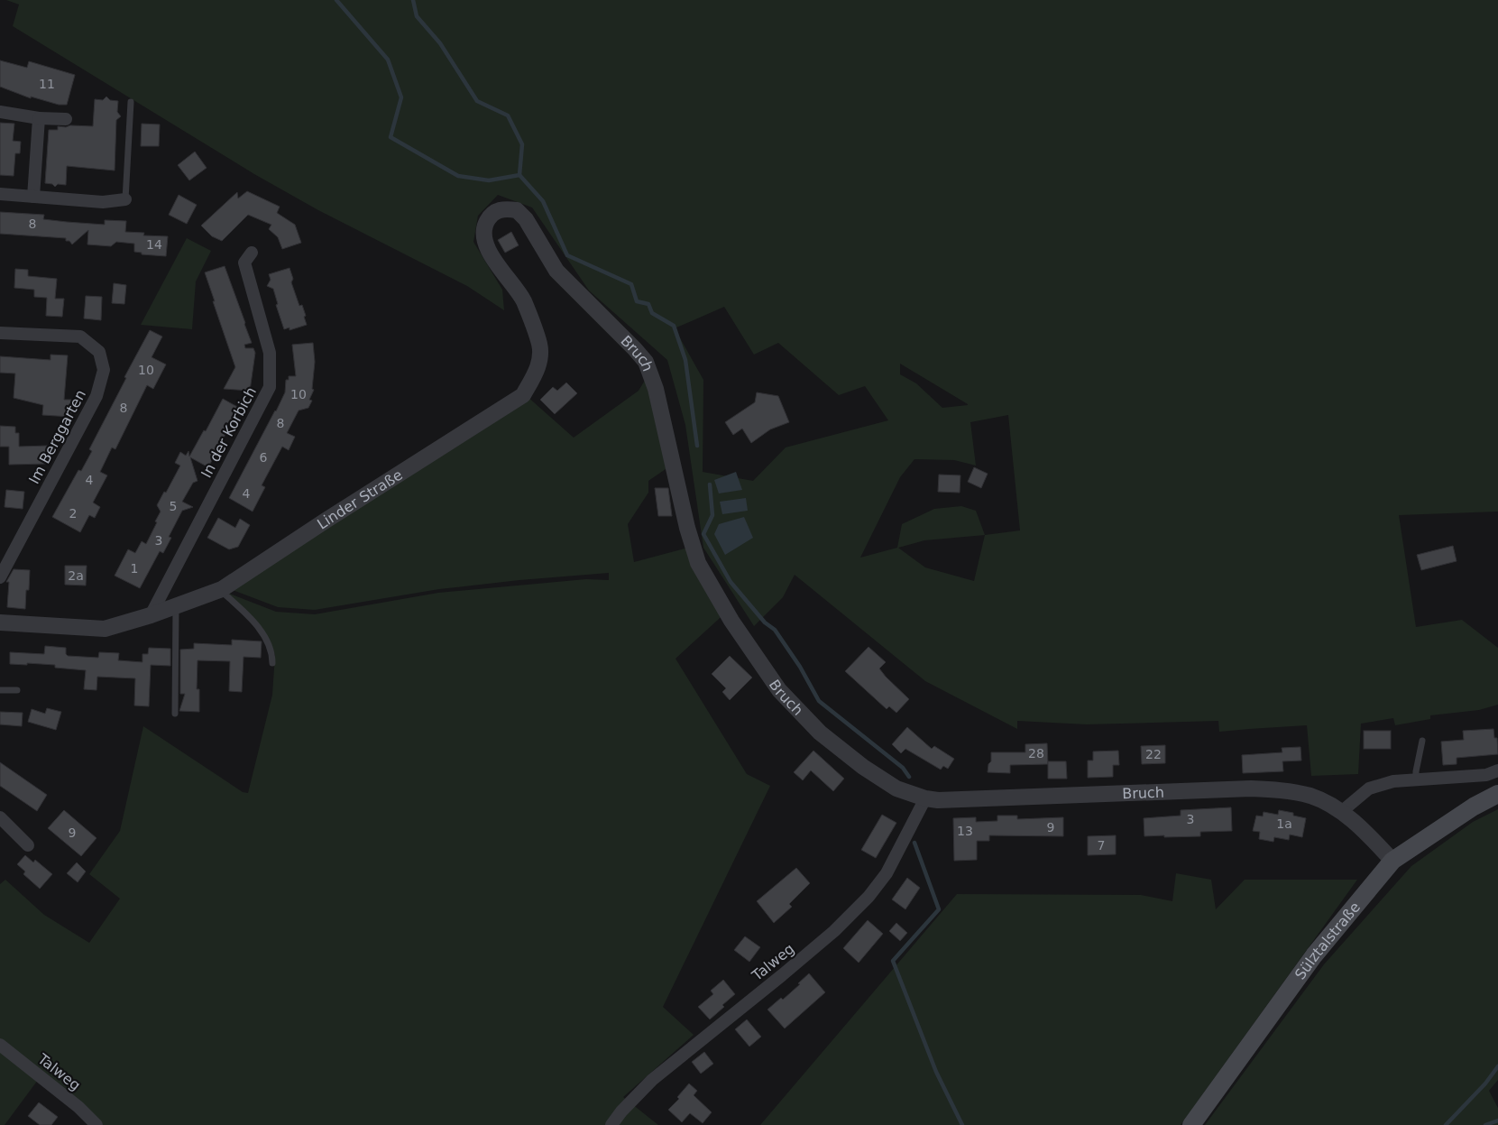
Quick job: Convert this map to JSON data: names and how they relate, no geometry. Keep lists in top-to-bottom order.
{
  "streets": {
    "main road": ["Sülztalstraße"],
    "street": [
      "Bruch",
      "In der Korbich",
      "Im Berggarten",
      "Linder Straße",
      "Talweg"
    ]
  },
  "crossings": [
    ["Bruch", "Linder Straße"],
    ["Bruch", "Sülztalstraße"],
    ["Bruch", "Talweg"],
    ["In der Korbich", "Linder Straße"]
  ],
  "house_numbers": [
    "11",
    "8",
    "14",
    "10",
    "10",
    "8",
    "8",
    "6",
    "4",
    "4",
    "5",
    "2",
    "3",
    "1",
    "2a",
    "28",
    "22",
    "3",
    "1a",
    "9",
    "13",
    "9",
    "7"
  ]
}
